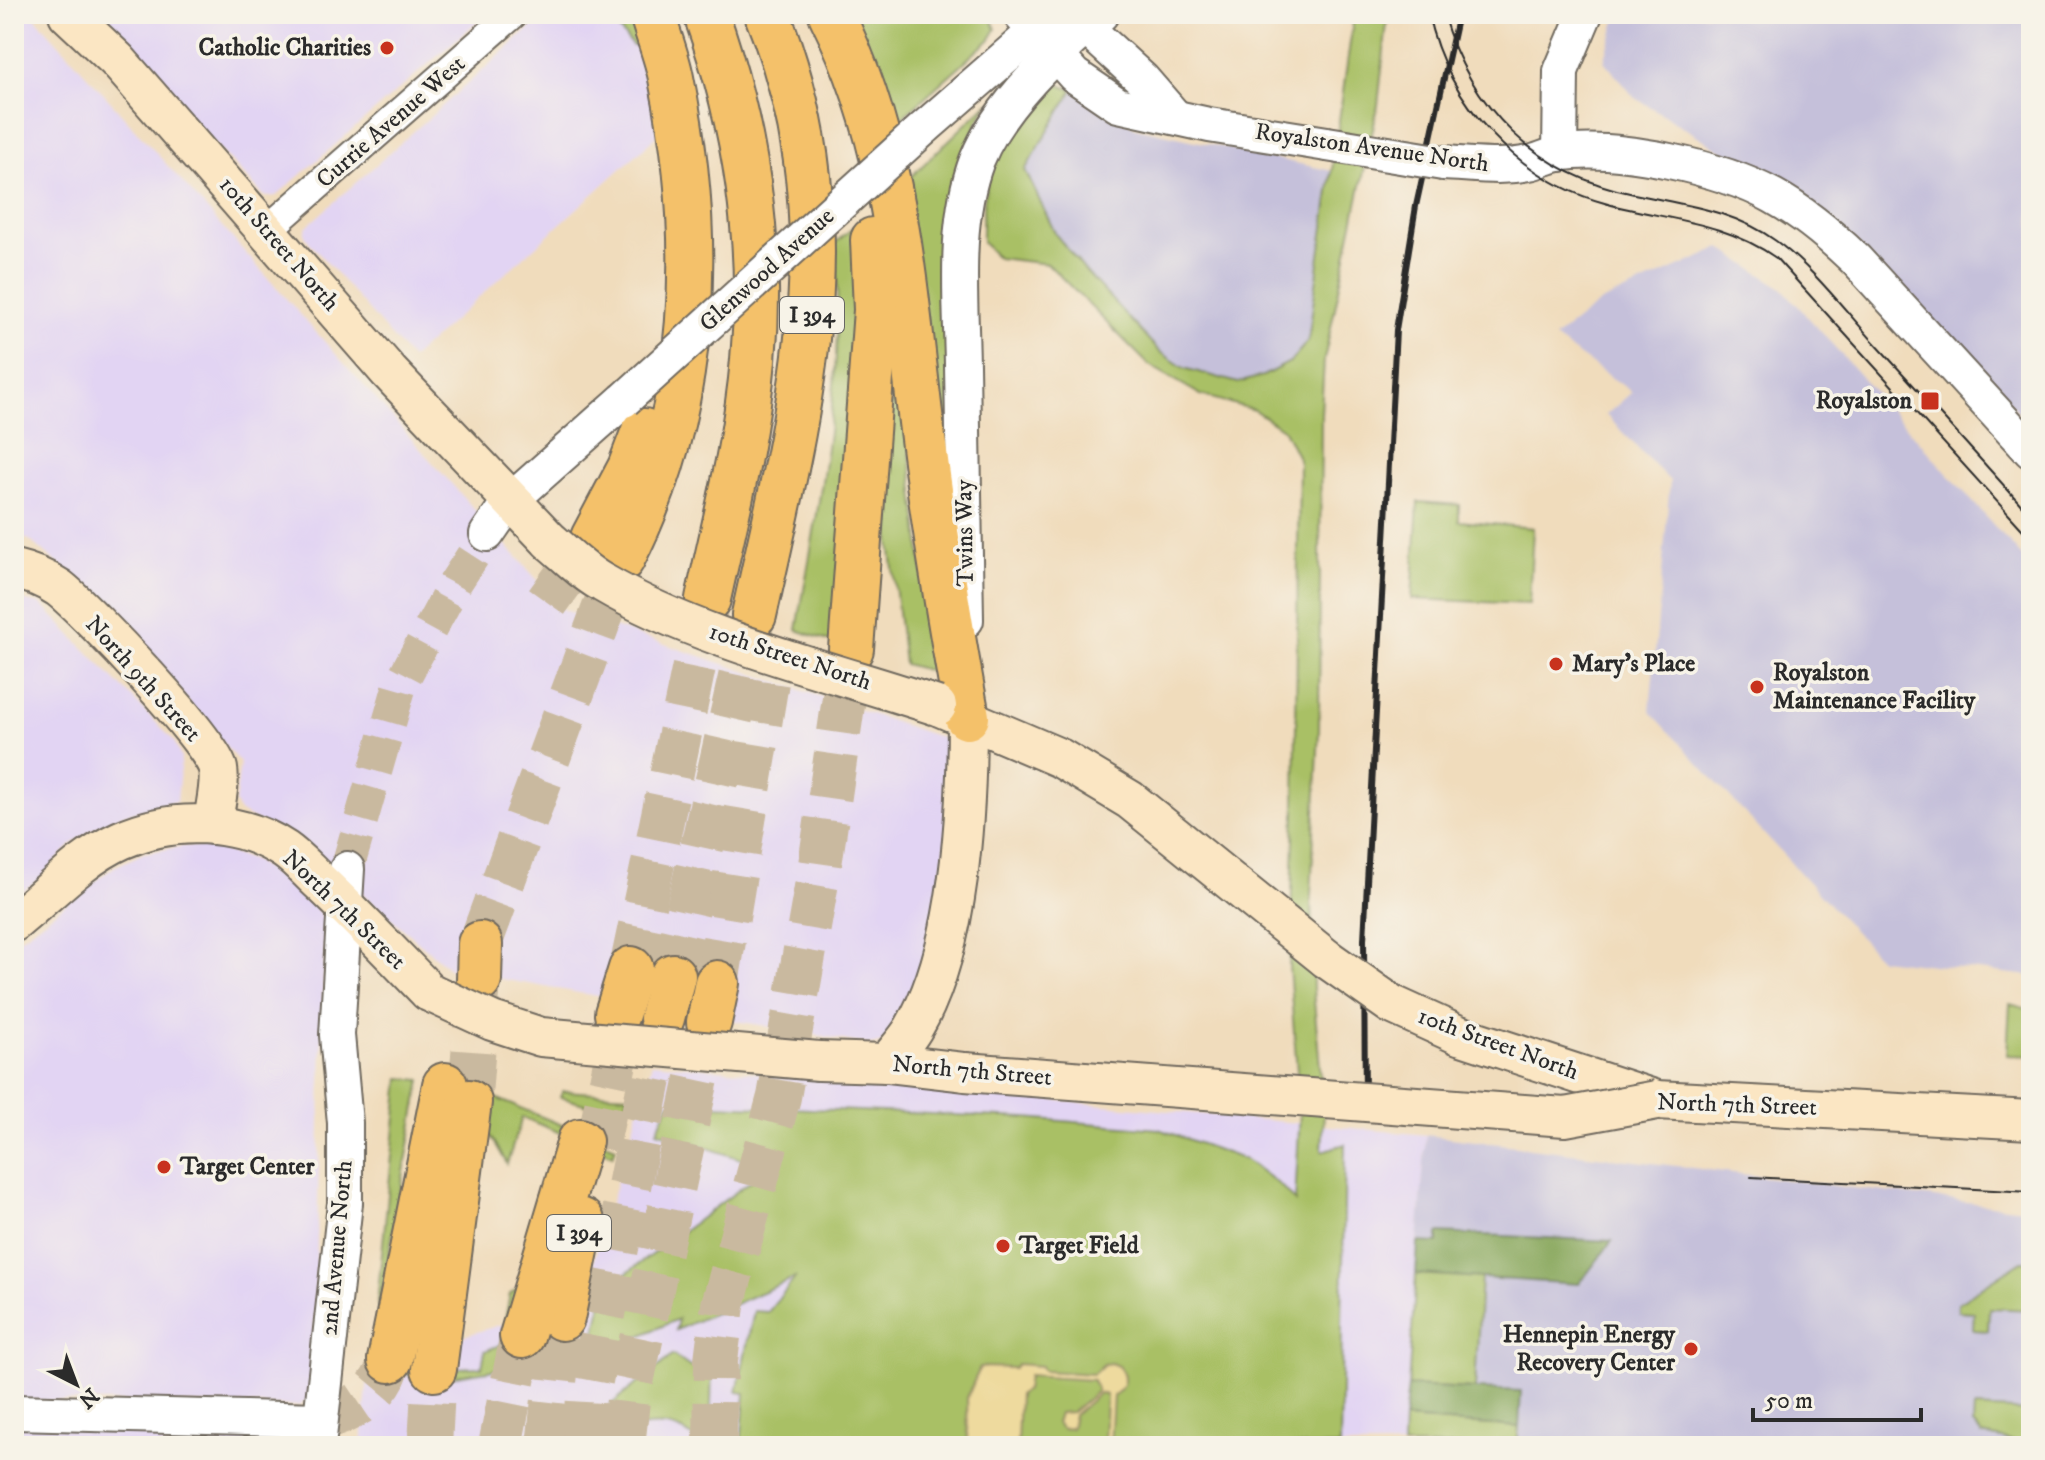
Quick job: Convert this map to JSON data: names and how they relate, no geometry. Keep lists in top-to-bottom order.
{
  "streets": {
    "highway": ["I 394"],
    "main road": [
      "10th Street North",
      "Twins Way",
      "North 9th Street",
      "North 7th Street"
    ],
    "street": [
      "Currie Avenue West",
      "Royalston Avenue North",
      "Glenwood Avenue",
      "2nd Avenue North"
    ]
  },
  "crossings": [
    ["Currie Avenue West", "10th Street North"],
    ["Royalston Avenue North", "Glenwood Avenue"],
    ["Royalston Avenue North", "Twins Way"],
    ["10th Street North", "Glenwood Avenue"],
    ["10th Street North", "Twins Way"],
    ["10th Street North", "North 7th Street"],
    ["Glenwood Avenue", "Twins Way"],
    ["Twins Way", "North 7th Street"],
    ["North 9th Street", "North 7th Street"],
    ["North 7th Street", "2nd Avenue North"]
  ],
  "places": {
    "other": [
      "Catholic Charities",
      "Mary's Place",
      "Royalston Maintenance Facility",
      "Target Center",
      "Target Field",
      "Hennepin Energy Recovery Center"
    ],
    "transit": ["Royalston"]
  },
  "scale_bar": "50 m",
  "north": "bottom right"
}
